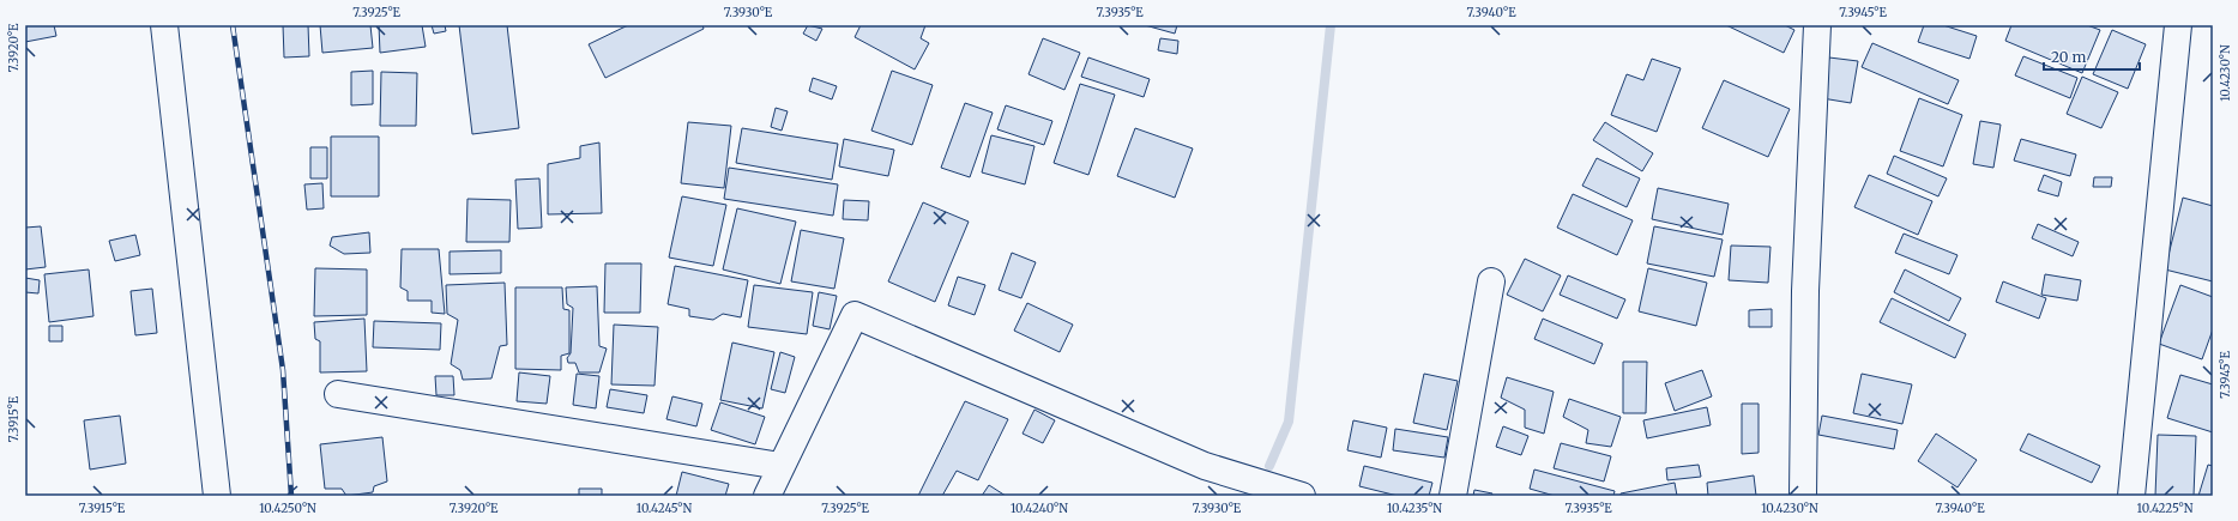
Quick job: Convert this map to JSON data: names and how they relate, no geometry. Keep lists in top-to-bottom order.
{
  "scale_bar": "20 m",
  "coordinates": [
    "7.3925°E",
    "7.3930°E",
    "7.3935°E",
    "7.3940°E",
    "7.3945°E",
    "7.3920°E",
    "10.4230°N",
    "7.3915°E",
    "10.4250°N",
    "10.4245°N",
    "10.4240°N",
    "10.4235°N",
    "10.4225°N"
  ]
}
